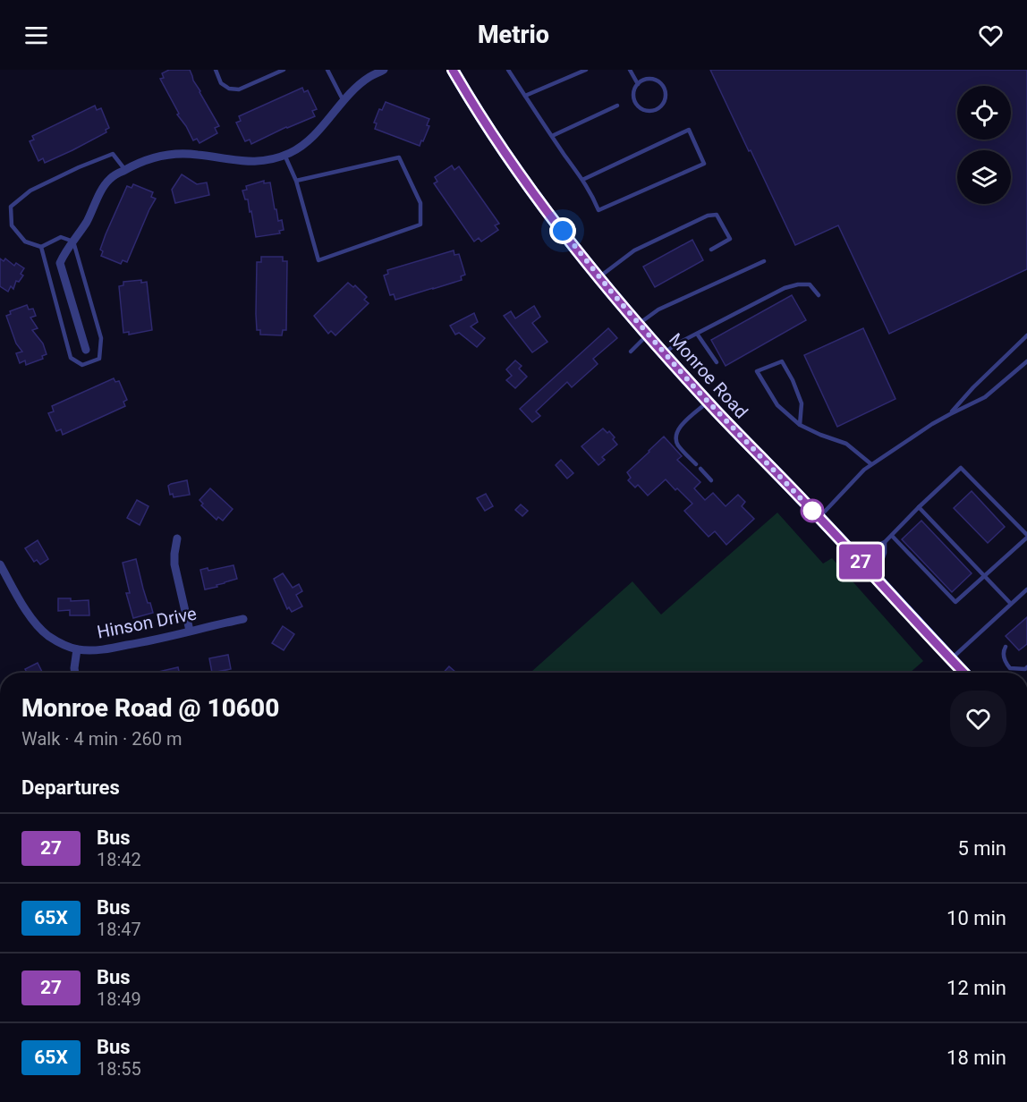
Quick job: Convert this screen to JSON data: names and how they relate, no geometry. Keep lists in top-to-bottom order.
{
  "streets": {
    "main road": ["Monroe Road"],
    "street": ["Hinson Drive"]
  },
  "lines": ["bus line 27"],
  "page": {
    "header": "Metrio",
    "on_map": "27",
    "heading": [
      ["Monroe Road @ 10600", "Walk · 4 min · 260 m"],
      "Departures"
    ],
    "list": [
      {
        "mark": "27",
        "name": "Bus",
        "note": "18:42",
        "value": "5 min"
      },
      {
        "mark": "65X",
        "name": "Bus",
        "note": "18:47",
        "value": "10 min"
      },
      {
        "mark": "27",
        "name": "Bus",
        "note": "18:49",
        "value": "12 min"
      },
      {
        "mark": "65X",
        "name": "Bus",
        "note": "18:55",
        "value": "18 min"
      }
    ]
  }
}
